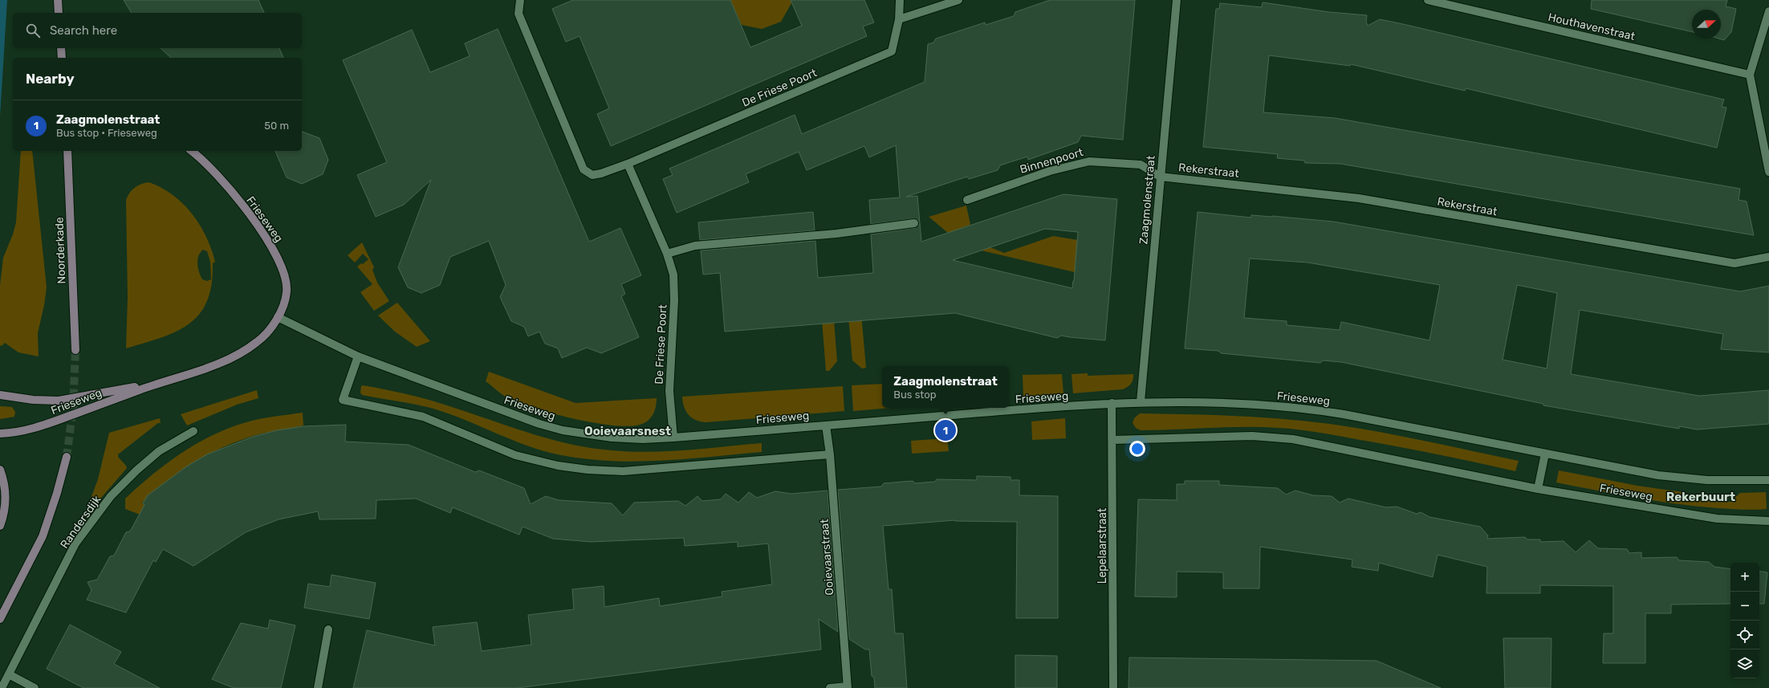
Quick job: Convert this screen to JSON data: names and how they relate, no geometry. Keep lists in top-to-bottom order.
{
  "streets": {
    "street": [
      "Houthavenstraat",
      "De Friese Poort",
      "Binnenpoort",
      "Rekerstraat",
      "Zaagmolenstraat",
      "Frieseweg",
      "Noorderkade",
      "Randersdijk",
      "Lepelaarstraat",
      "Ooievaarstraat"
    ]
  },
  "crossings": [
    ["De Friese Poort", "Frieseweg"],
    ["Binnenpoort", "Rekerstraat"],
    ["Binnenpoort", "Zaagmolenstraat"],
    ["Rekerstraat", "Zaagmolenstraat"],
    ["Zaagmolenstraat", "Frieseweg"],
    ["Frieseweg", "Lepelaarstraat"],
    ["Frieseweg", "Ooievaarstraat"]
  ],
  "districts": ["Ooievaarsnest", "Rekerbuurt"],
  "north": "right",
  "page": {
    "search": "Search here",
    "heading": "Nearby",
    "list": [
      {
        "mark": "1",
        "name": "Zaagmolenstraat",
        "note": "Bus stop · Frieseweg",
        "value": "50 m"
      }
    ],
    "popup": ["Zaagmolenstraat", "Bus stop"],
    "pins": "1",
    "map_buttons": ["+", "−"]
  }
}
